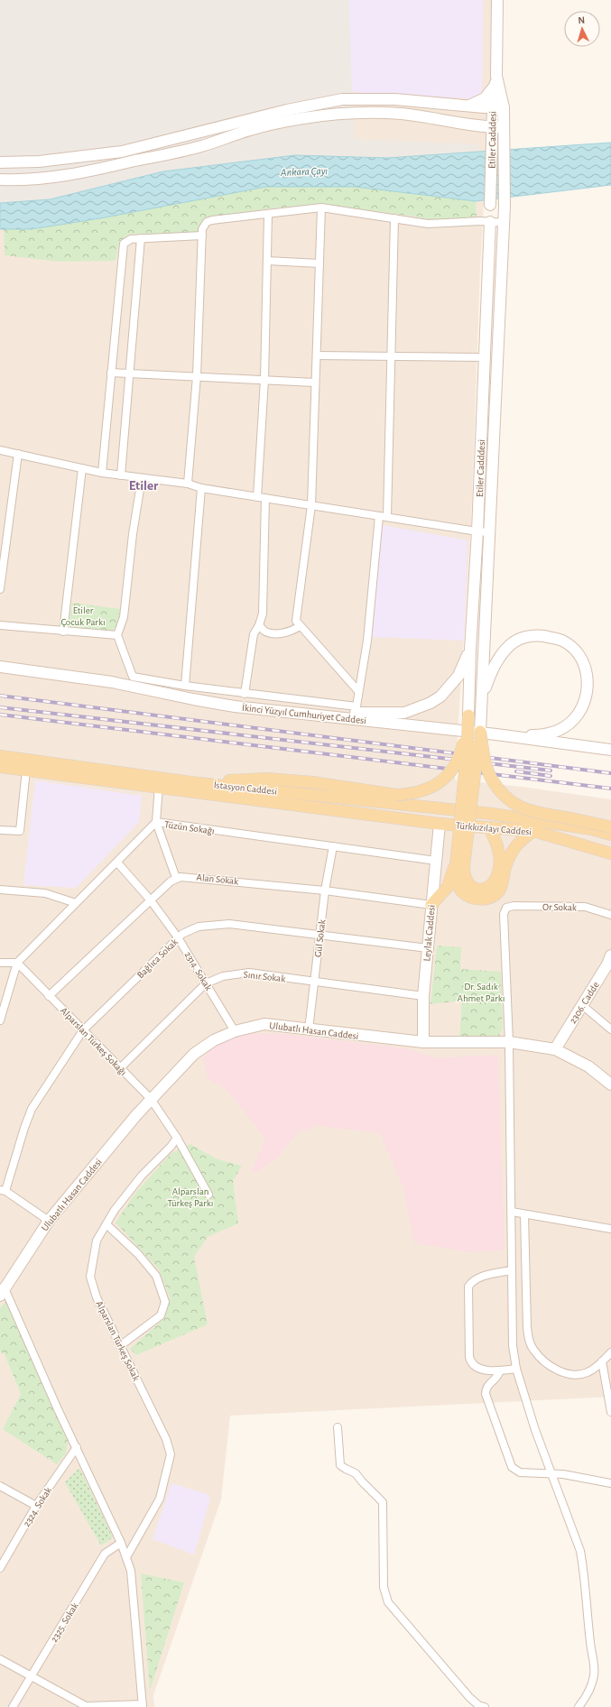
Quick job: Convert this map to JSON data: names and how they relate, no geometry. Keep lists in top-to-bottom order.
{
  "streets": {
    "main road": [
      "Etiler Cadddesi",
      "İkinci Yüzyıl Cumhuriyet Caddesi",
      "İstasyon Caddesi",
      "Türkkızılayı Caddesi",
      "Leylak Caddesi",
      "2306. Cadde",
      "Ulubatlı Hasan Caddesi"
    ],
    "street": [
      "Tüzün Sokağı",
      "Alan Sokak",
      "Or Sokak",
      "Gül Sokak",
      "Bağlıca Sokak",
      "2314. Sokak",
      "Sınır Sokak",
      "Alparslan Türkeş Sokağı",
      "Alparslan Türkeş Sokak",
      "2324. Sokak",
      "2325. Sokak"
    ]
  },
  "crossings": [
    ["İstasyon Caddesi", "Türkkızılayı Caddesi"],
    ["İstasyon Caddesi", "Leylak Caddesi"],
    ["Tüzün Sokağı", "Leylak Caddesi"],
    ["Tüzün Sokağı", "Gül Sokak"],
    ["Tüzün Sokağı", "2314. Sokak"],
    ["Tüzün Sokağı", "Alparslan Türkeş Sokağı"],
    ["Türkkızılayı Caddesi", "Leylak Caddesi"],
    ["Alan Sokak", "Leylak Caddesi"],
    ["Alan Sokak", "Gül Sokak"],
    ["Or Sokak", "Ulubatlı Hasan Caddesi"],
    ["Leylak Caddesi", "Bağlıca Sokak"],
    ["Leylak Caddesi", "Sınır Sokak"],
    ["Leylak Caddesi", "Ulubatlı Hasan Caddesi"],
    ["Gül Sokak", "Bağlıca Sokak"],
    ["Gül Sokak", "Sınır Sokak"],
    ["Gül Sokak", "Ulubatlı Hasan Caddesi"],
    ["Bağlıca Sokak", "2314. Sokak"],
    ["Bağlıca Sokak", "Alparslan Türkeş Sokağı"],
    ["2314. Sokak", "Sınır Sokak"],
    ["2314. Sokak", "Ulubatlı Hasan Caddesi"],
    ["Sınır Sokak", "Alparslan Türkeş Sokağı"],
    ["2306. Cadde", "Ulubatlı Hasan Caddesi"],
    ["Ulubatlı Hasan Caddesi", "Alparslan Türkeş Sokağı"],
    ["Alparslan Türkeş Sokağı", "Alparslan Türkeş Sokak"]
  ],
  "districts": ["Etiler"],
  "water": ["Ankara Çayı"],
  "parks": ["Etiler Çocuk Parkı", "Dr. Sadık Ahmet Parkı", "Alparslan Türkeş Parkı"],
  "north": "top"
}
